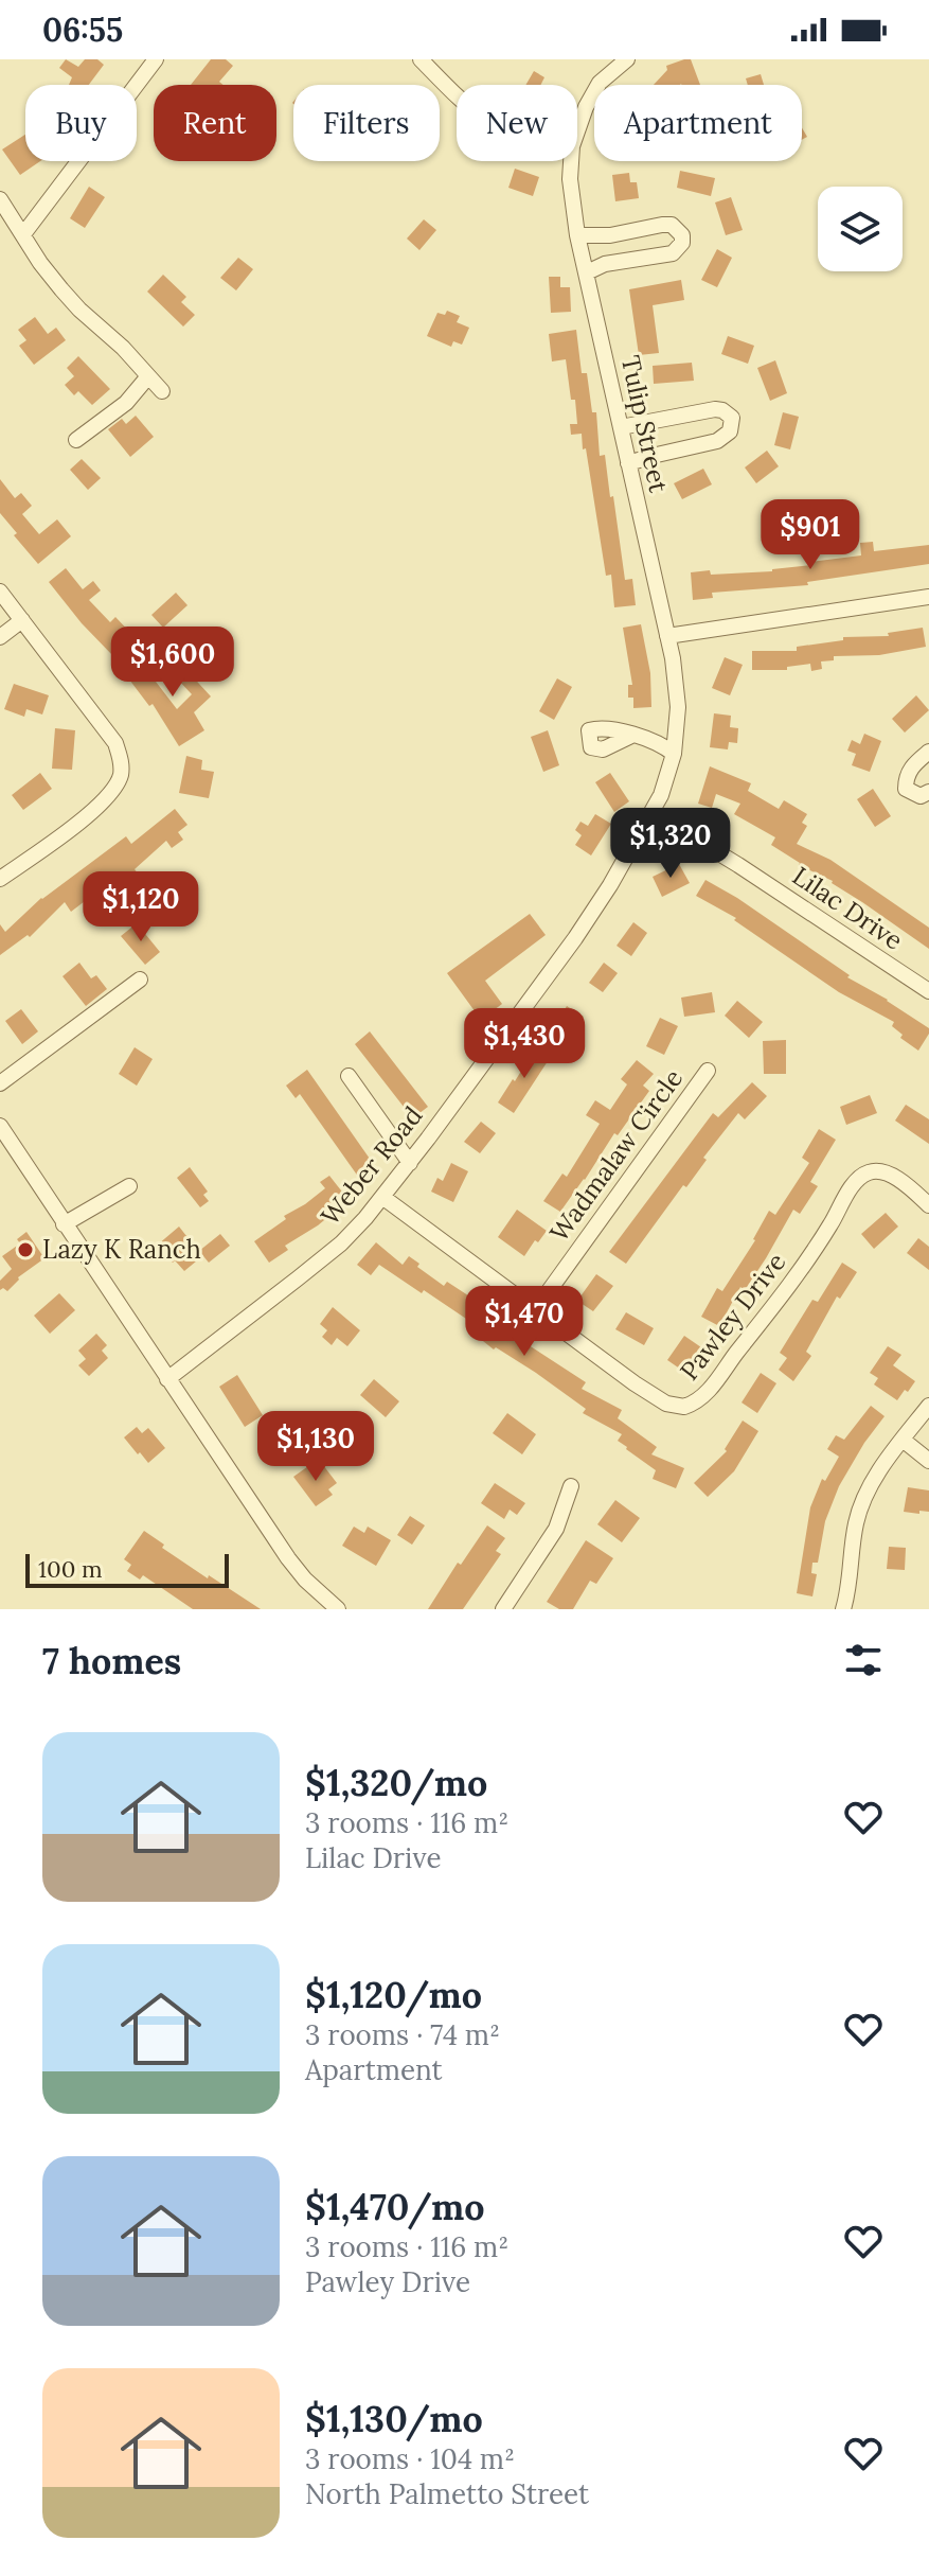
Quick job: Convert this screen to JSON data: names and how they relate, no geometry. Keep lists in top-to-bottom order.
{
  "streets": {
    "street": [
      "Tulip Street",
      "Lilac Drive",
      "Wadmalaw Circle",
      "Weber Road",
      "Pawley Drive"
    ]
  },
  "crossings": [
    ["Tulip Street", "Lilac Drive"],
    ["Tulip Street", "Weber Road"],
    ["Lilac Drive", "Weber Road"],
    ["Wadmalaw Circle", "Pawley Drive"],
    ["Weber Road", "Pawley Drive"]
  ],
  "places": ["Lazy K Ranch"],
  "scale_bar": "100 m",
  "page": {
    "status": "06:55",
    "chip": [
      "Buy",
      "Rent",
      "Filters",
      "New",
      "Apartment"
    ],
    "price": [
      "$901",
      "$1,600",
      "$1,320",
      "$1,120",
      "$1,430",
      "$1,470",
      "$1,130"
    ],
    "scale": "100 m",
    "heading": "7 homes",
    "list": [
      {
        "name": "$1,320/mo",
        "note": "3 rooms · 116 m² · Lilac Drive"
      },
      {
        "name": "$1,120/mo",
        "note": "3 rooms · 74 m² · Apartment"
      },
      {
        "name": "$1,470/mo",
        "note": "3 rooms · 116 m² · Pawley Drive"
      },
      {
        "name": "$1,130/mo",
        "note": "3 rooms · 104 m² · North Palmetto Street"
      }
    ]
  }
}
